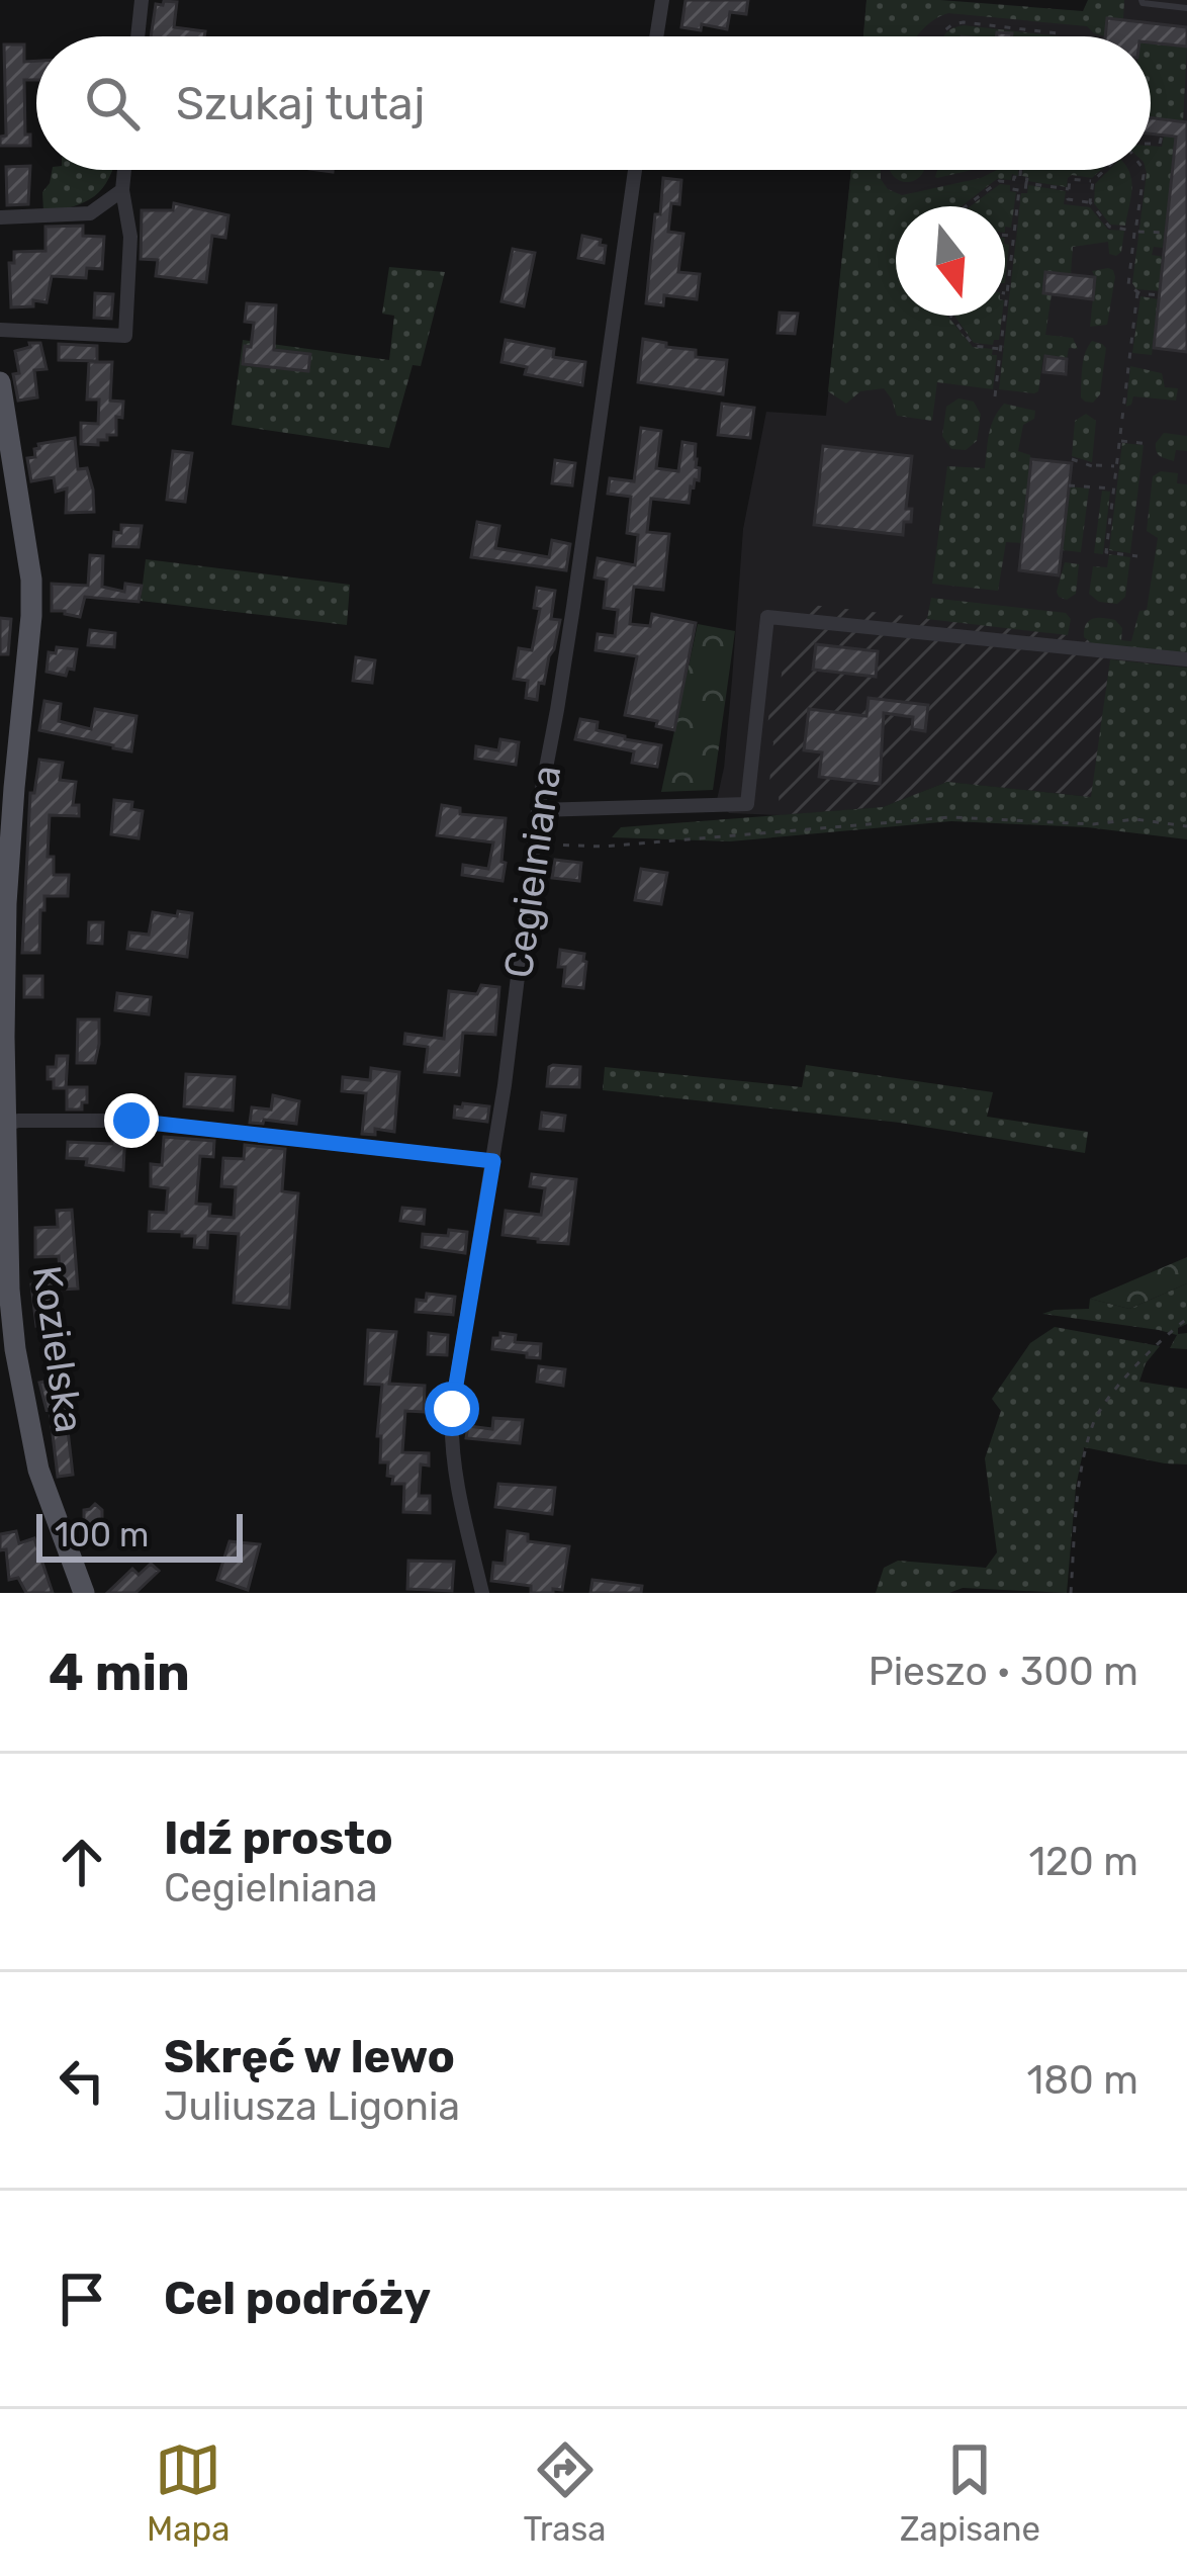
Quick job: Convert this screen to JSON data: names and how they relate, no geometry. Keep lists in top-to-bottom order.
{
  "streets": {
    "main road": ["Kozielska"],
    "street": ["Cegielniana"]
  },
  "scale_bar": "100 m",
  "north": "bottom",
  "page": {
    "search": "Szukaj tutaj",
    "scale": "100 m",
    "heading": ["4 min", "Pieszo · 300 m"],
    "list": [
      ["Idź prosto", "Cegielniana", "120 m"],
      ["Skręć w lewo", "Juliusza Ligonia", "180 m"],
      "Cel podróży"
    ],
    "nav": ["Mapa", "Trasa", "Zapisane"]
  }
}
